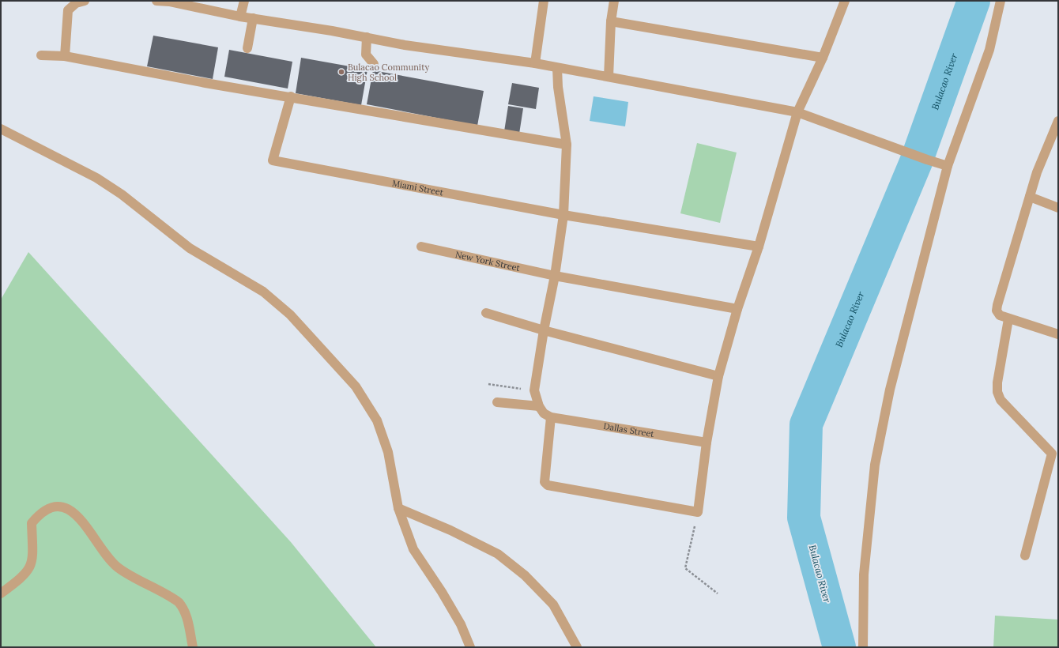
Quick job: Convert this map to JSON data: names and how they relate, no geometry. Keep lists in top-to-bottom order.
{
  "streets": {
    "street": ["Miami Street", "New York Street", "Dallas Street"]
  },
  "water": ["Bulacao River"],
  "places": ["Bulacao Community High School"]
}
